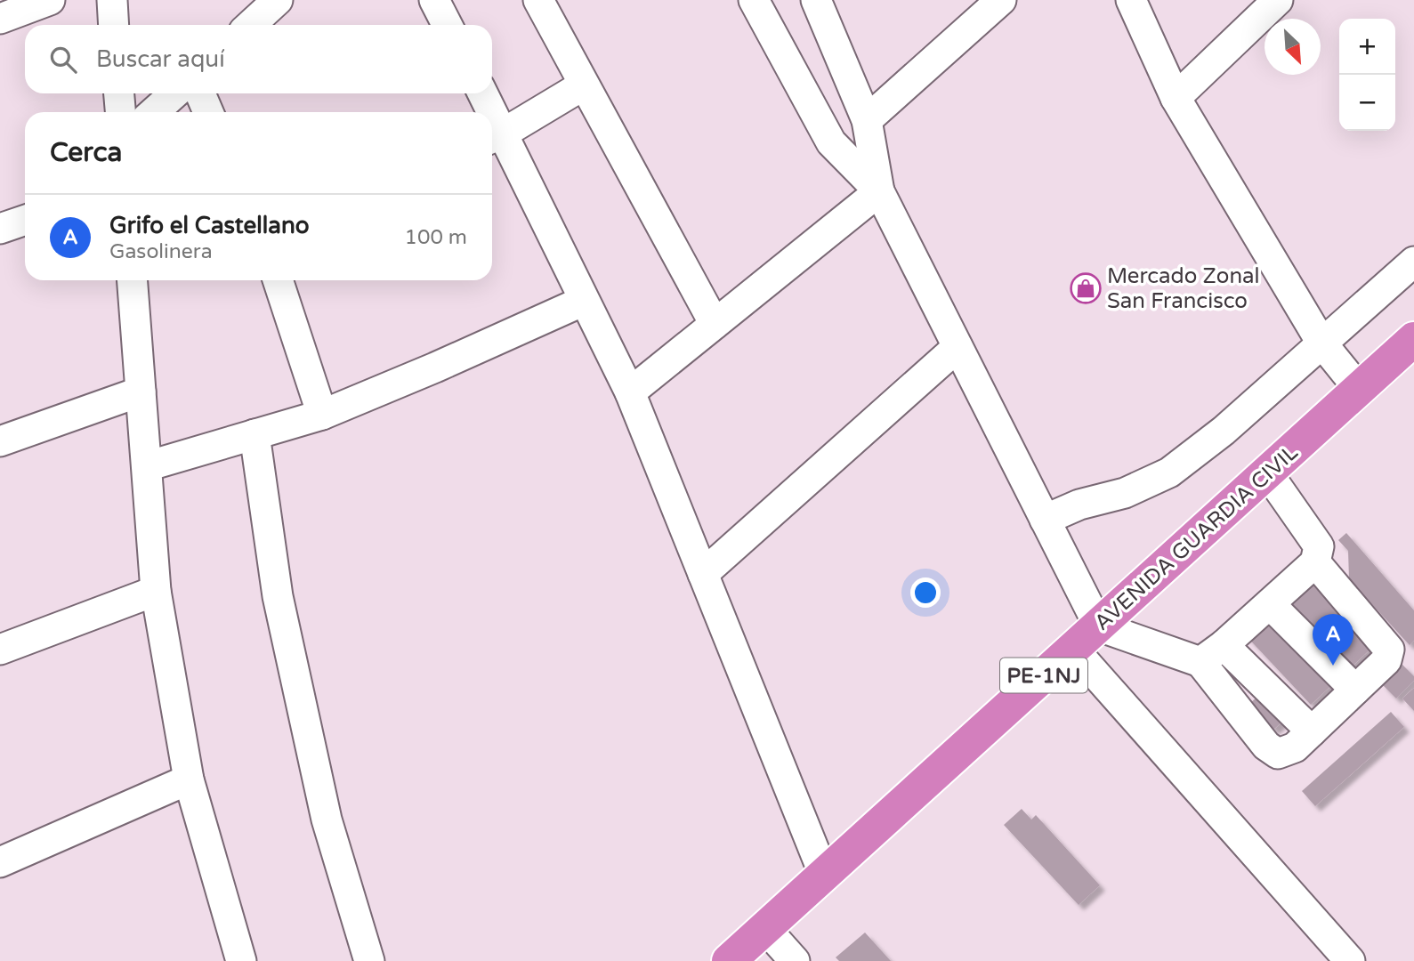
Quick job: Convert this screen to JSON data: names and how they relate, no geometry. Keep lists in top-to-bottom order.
{
  "streets": {
    "highway": ["AVENIDA GUARDIA CIVIL", "PE-1NJ"]
  },
  "places": {
    "shop": ["Mercado Zonal San Francisco"]
  },
  "north": "bottom right",
  "page": {
    "map_buttons": ["+", "−"],
    "search": "Buscar aquí",
    "heading": "Cerca",
    "list": [
      {
        "mark": "A",
        "name": "Grifo el Castellano",
        "note": "Gasolinera",
        "value": "100 m"
      }
    ],
    "pins": "A"
  }
}
